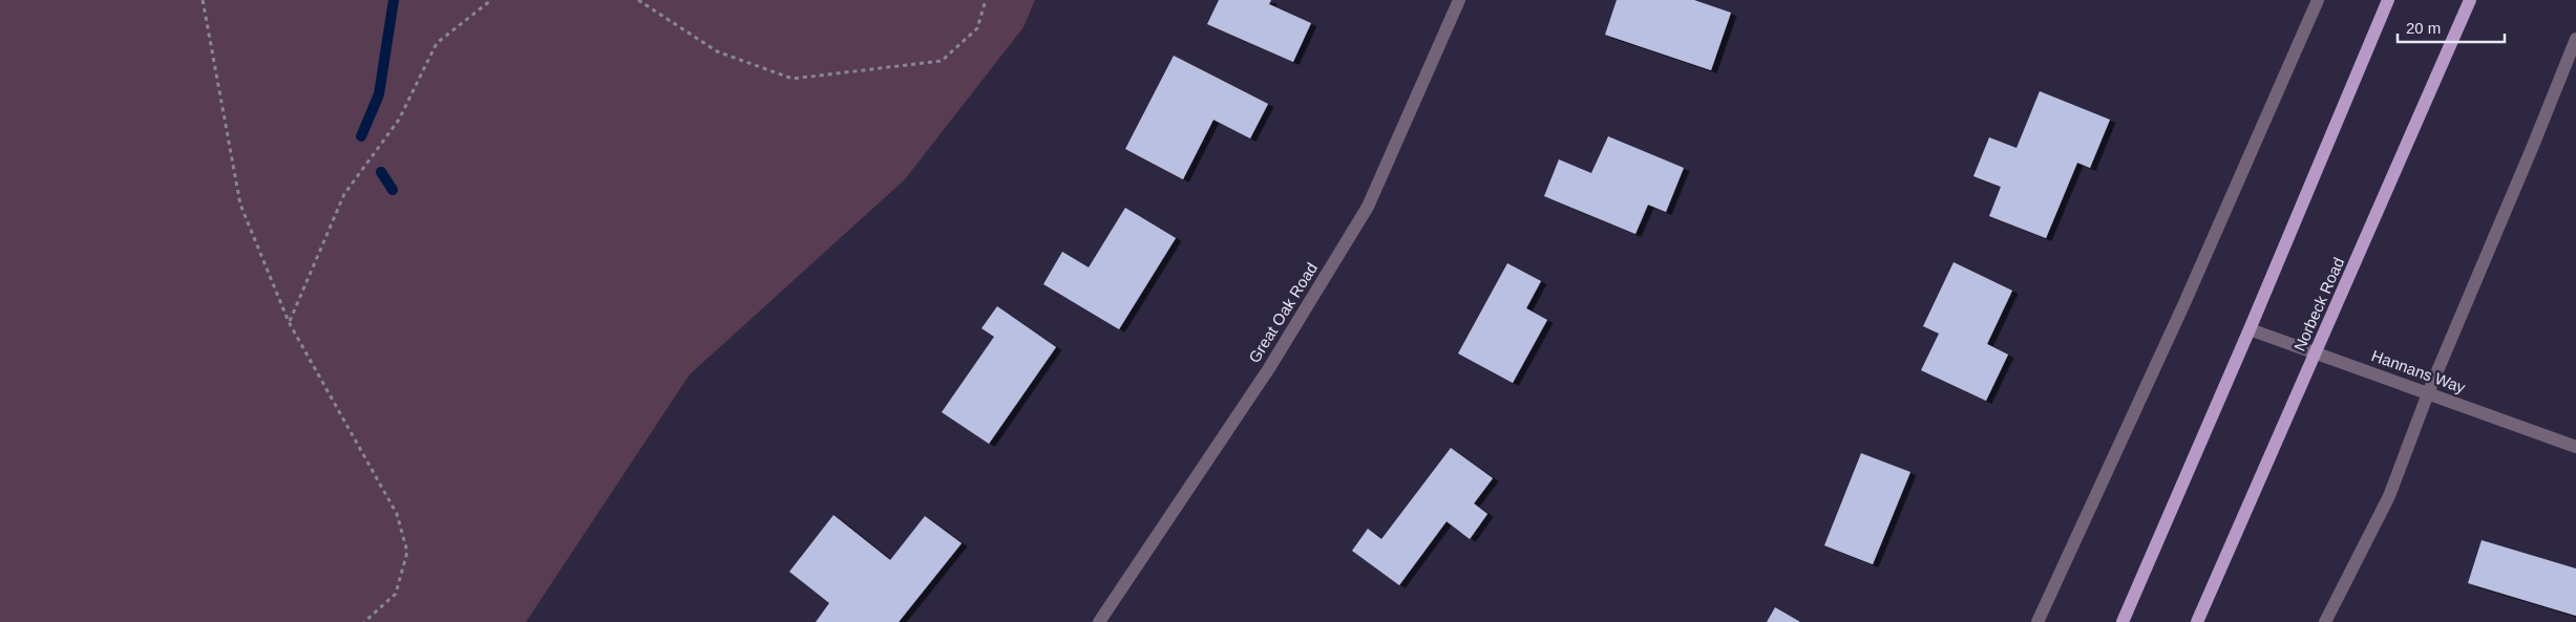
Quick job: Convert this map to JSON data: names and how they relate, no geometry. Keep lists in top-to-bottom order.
{
  "streets": {
    "main road": ["Norbeck Road"],
    "street": ["Great Oak Road", "Hannans Way"]
  },
  "crossings": [
    ["Norbeck Road", "Hannans Way"]
  ],
  "scale_bar": "20 m"
}
